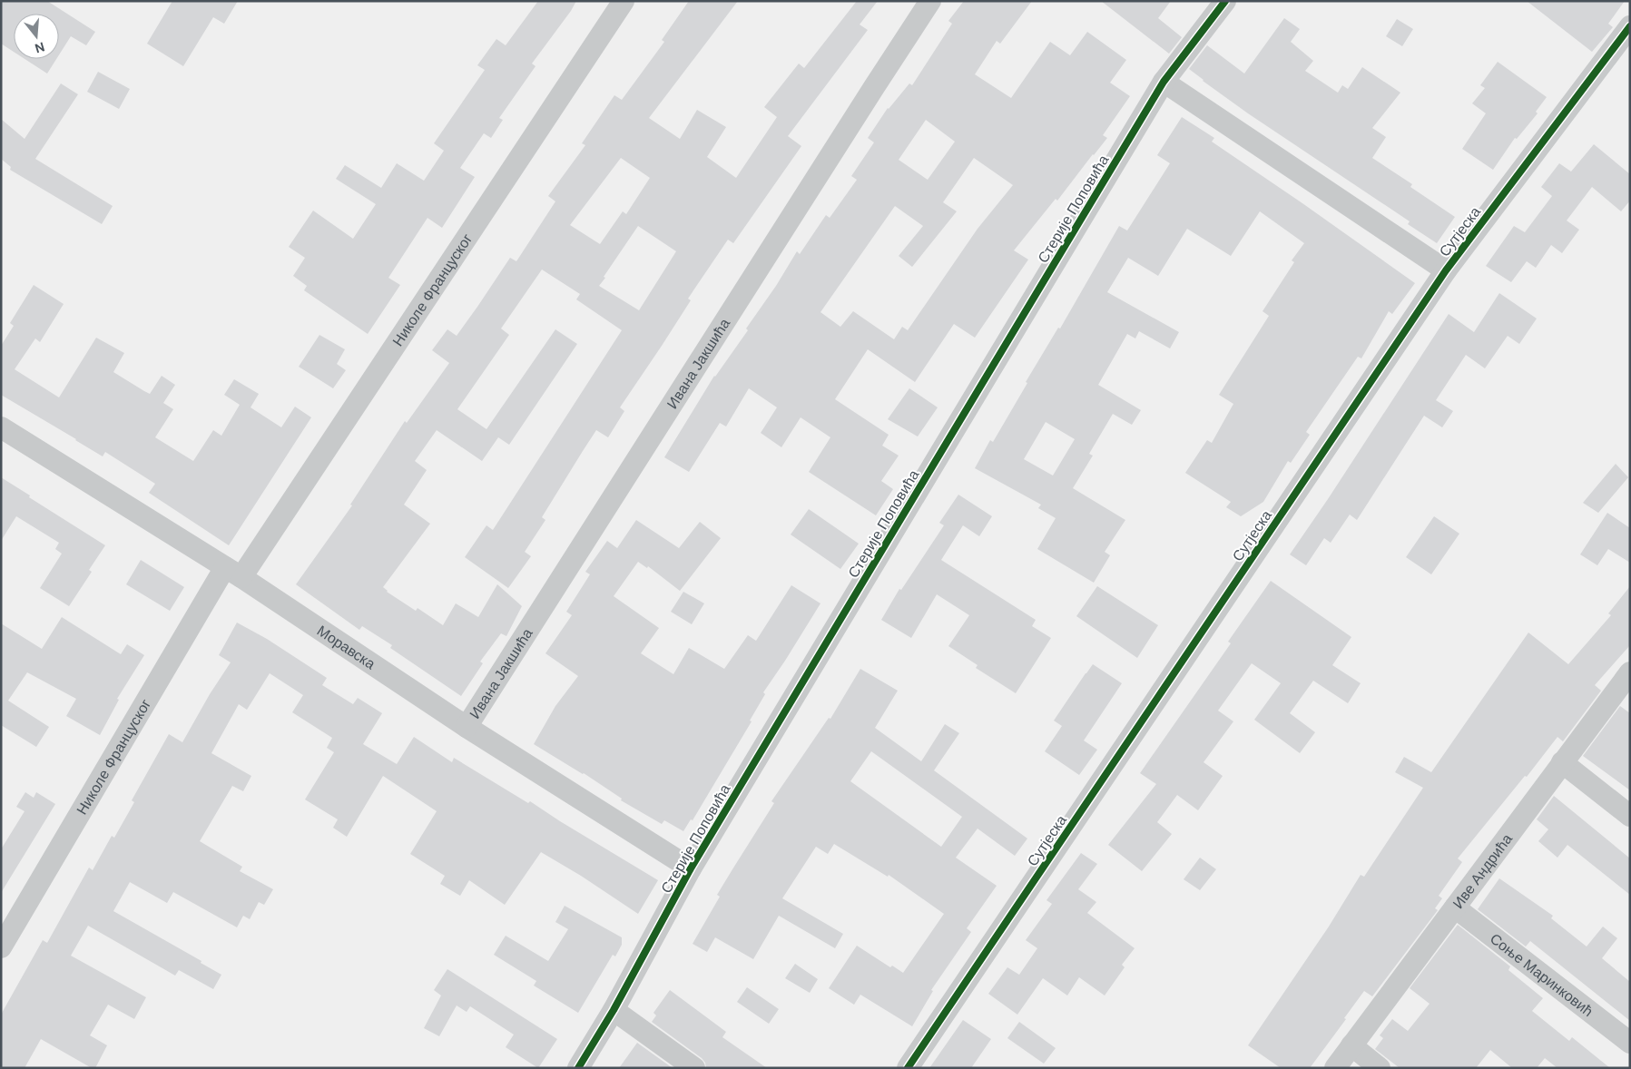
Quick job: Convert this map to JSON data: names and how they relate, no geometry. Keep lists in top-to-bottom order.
{
  "streets": {
    "street": [
      "Стерије Поповића",
      "Сутјеска",
      "Николе Француског",
      "Ивана Јакшића",
      "Моравска",
      "Иве Андрића",
      "Соње Маринковић"
    ]
  },
  "crossings": [
    ["Стерије Поповића", "Моравска"],
    ["Николе Француског", "Моравска"],
    ["Ивана Јакшића", "Моравска"],
    ["Иве Андрића", "Соње Маринковић"]
  ],
  "north": "bottom"
}
